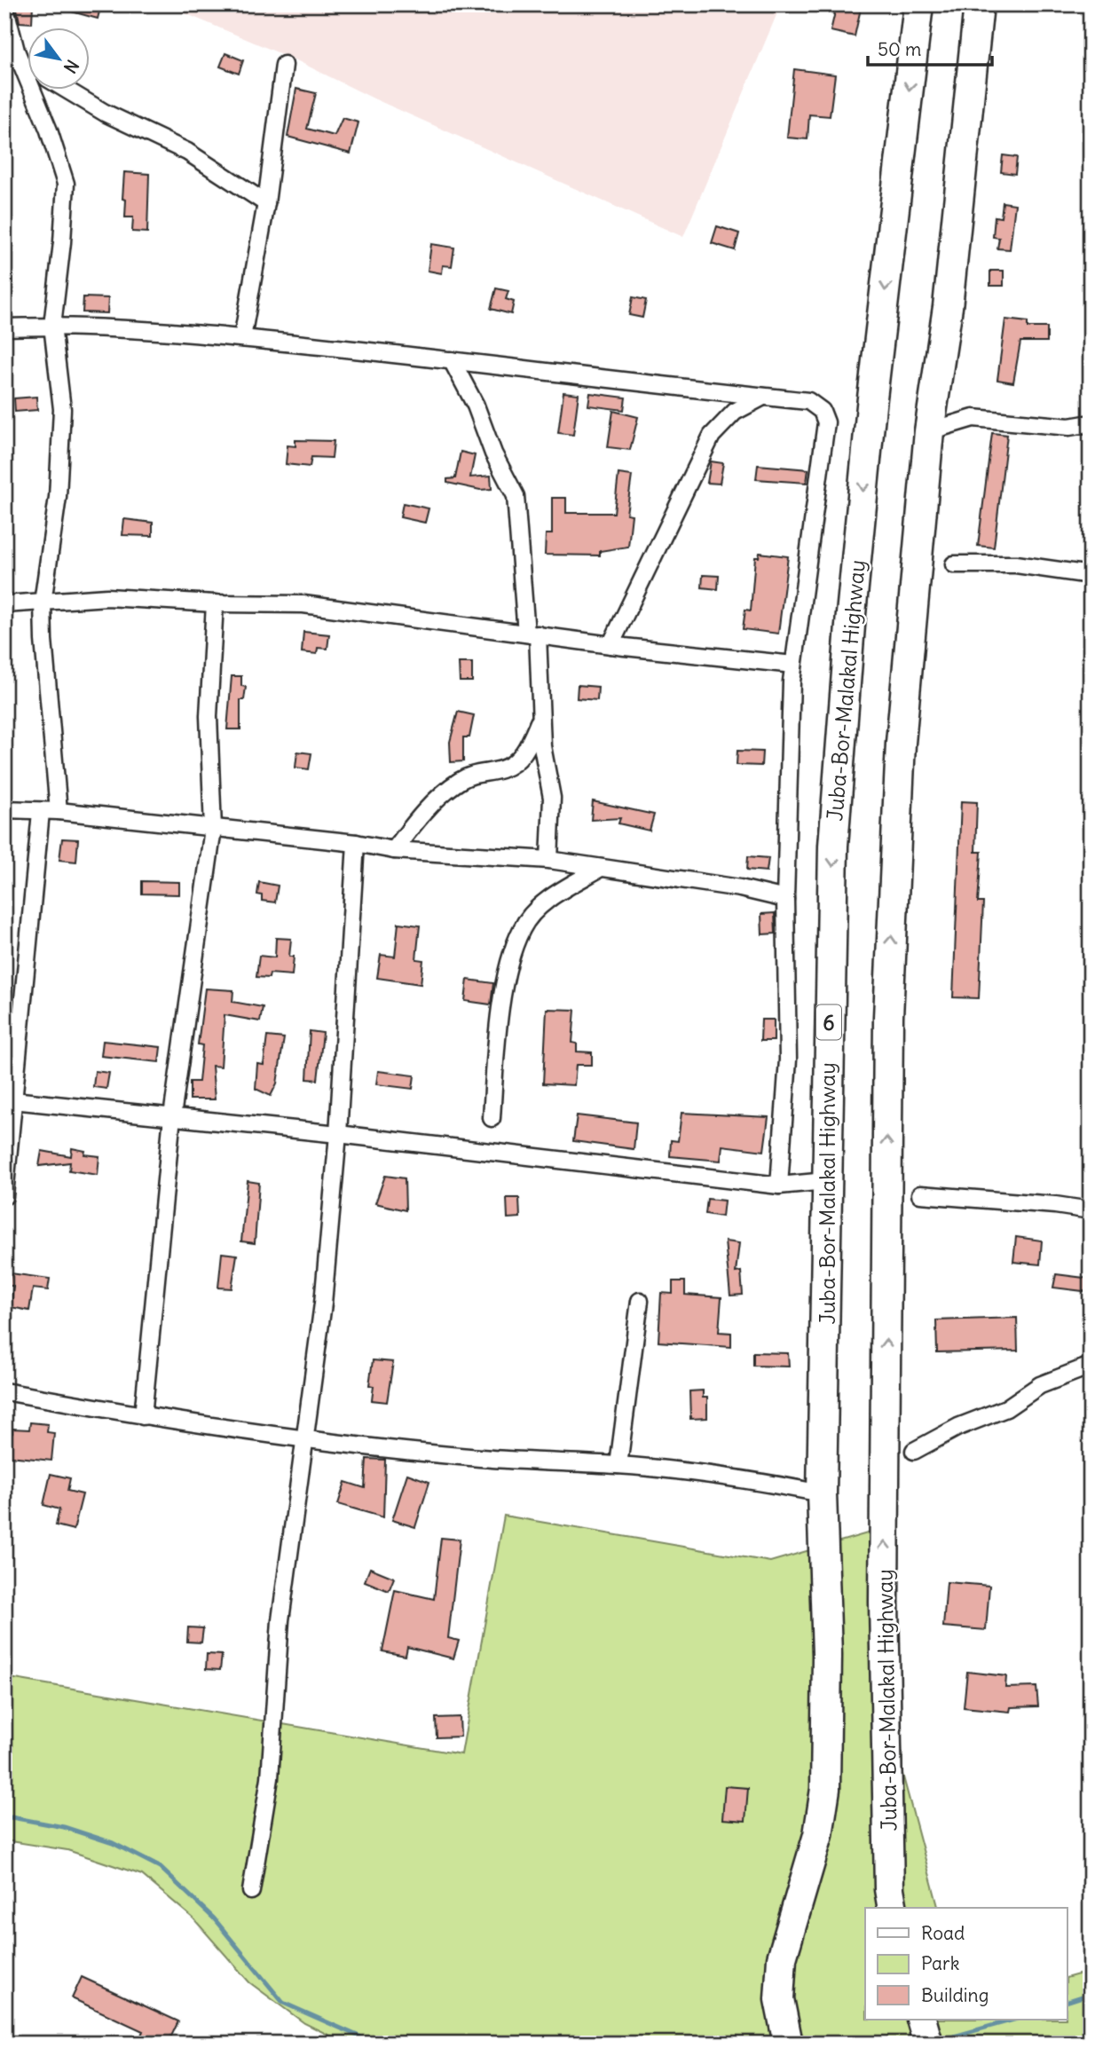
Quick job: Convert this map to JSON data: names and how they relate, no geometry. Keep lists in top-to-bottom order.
{
  "streets": {
    "highway": ["Juba-Bor-Malakal Highway", "6"]
  },
  "legend": ["Road", "Park", "Building"],
  "scale_bar": "50 m",
  "north": "bottom right"
}
